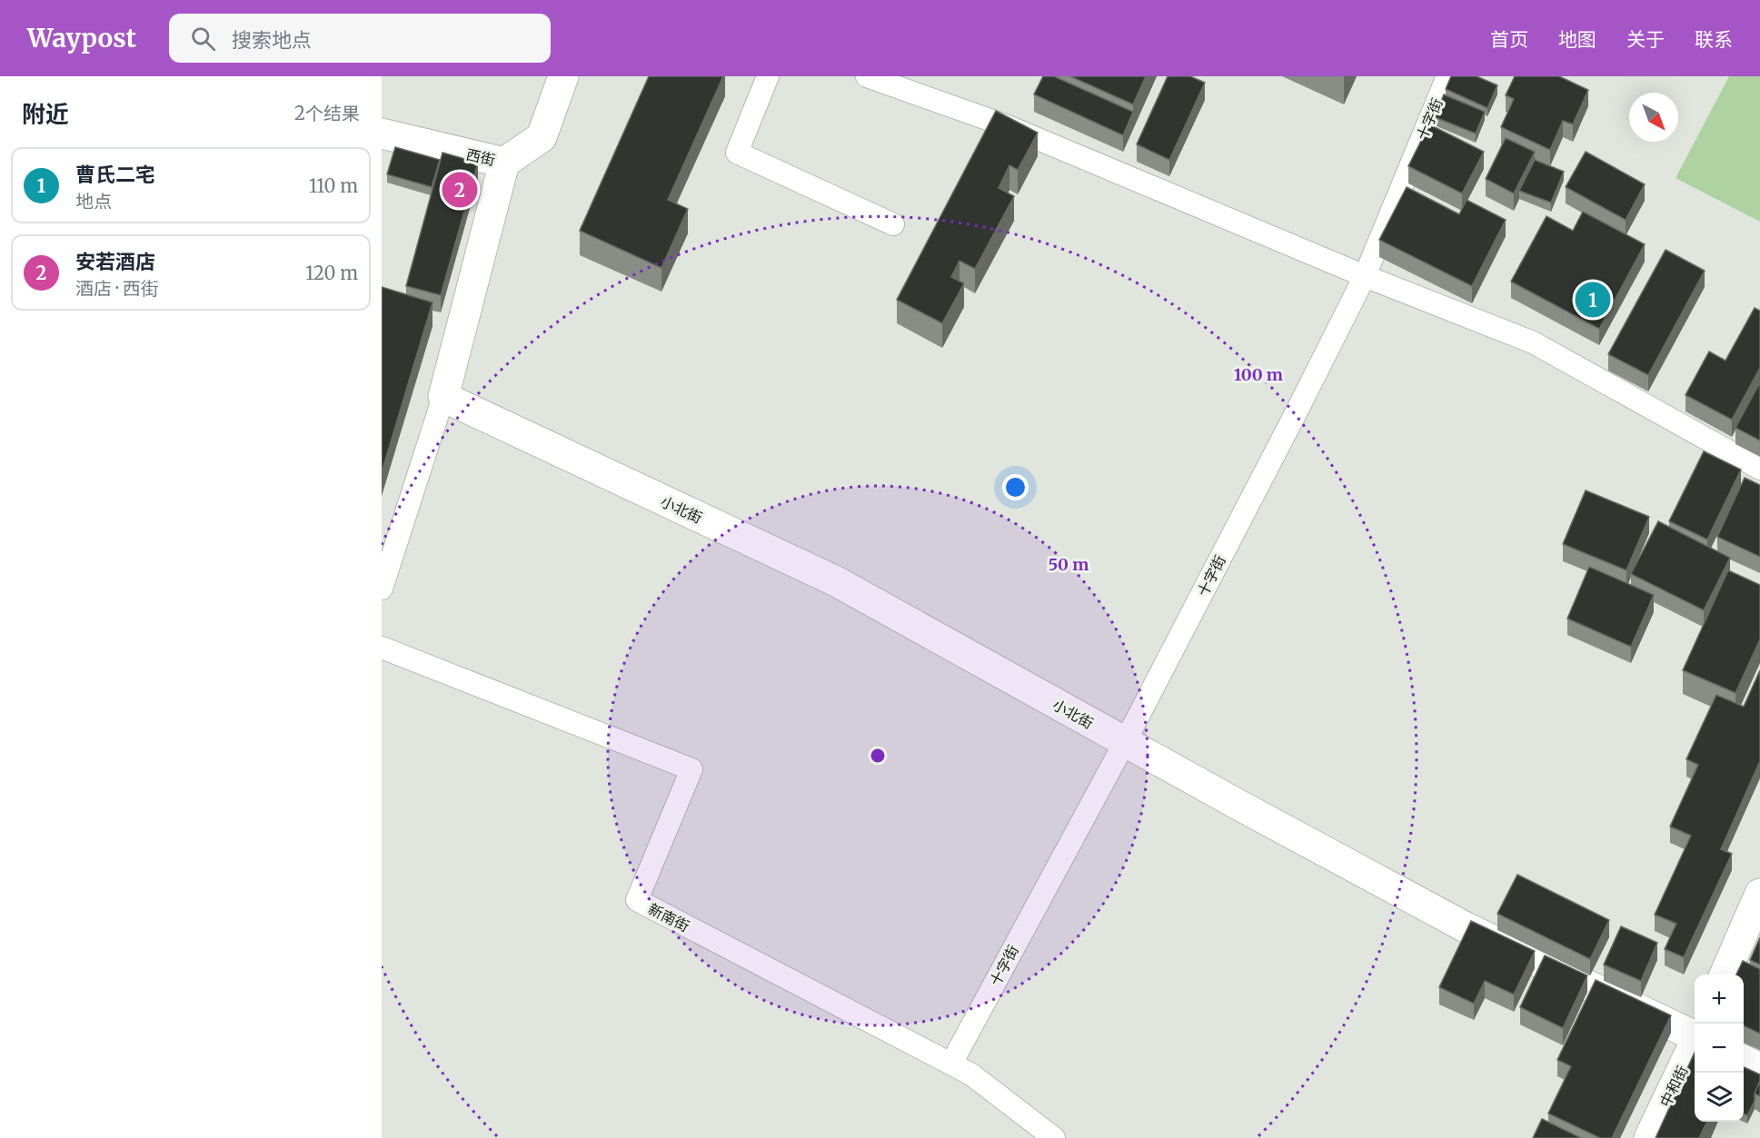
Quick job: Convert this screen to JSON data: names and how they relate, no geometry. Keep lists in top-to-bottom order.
{
  "streets": {
    "street": ["西街", "小北街", "中和街"],
    "lane": ["十字街", "新南街"]
  },
  "crossings": [
    ["十字街", "小北街"],
    ["十字街", "新南街"]
  ],
  "north": "bottom right",
  "page": {
    "header": "Waypost",
    "search": "搜索地点",
    "nav": [
      "首页",
      "地图",
      "关于",
      "联系"
    ],
    "heading": ["附近", "2个结果"],
    "list": [
      {
        "mark": "1",
        "name": "曹氏二宅",
        "note": "地点",
        "value": "110 m"
      },
      {
        "mark": "2",
        "name": "安若酒店",
        "note": "酒店 · 西街",
        "value": "120 m"
      }
    ],
    "pins": ["2", "1"],
    "map_buttons": ["+", "−"]
  },
  "rings": ["100 m", "50 m"]
}
